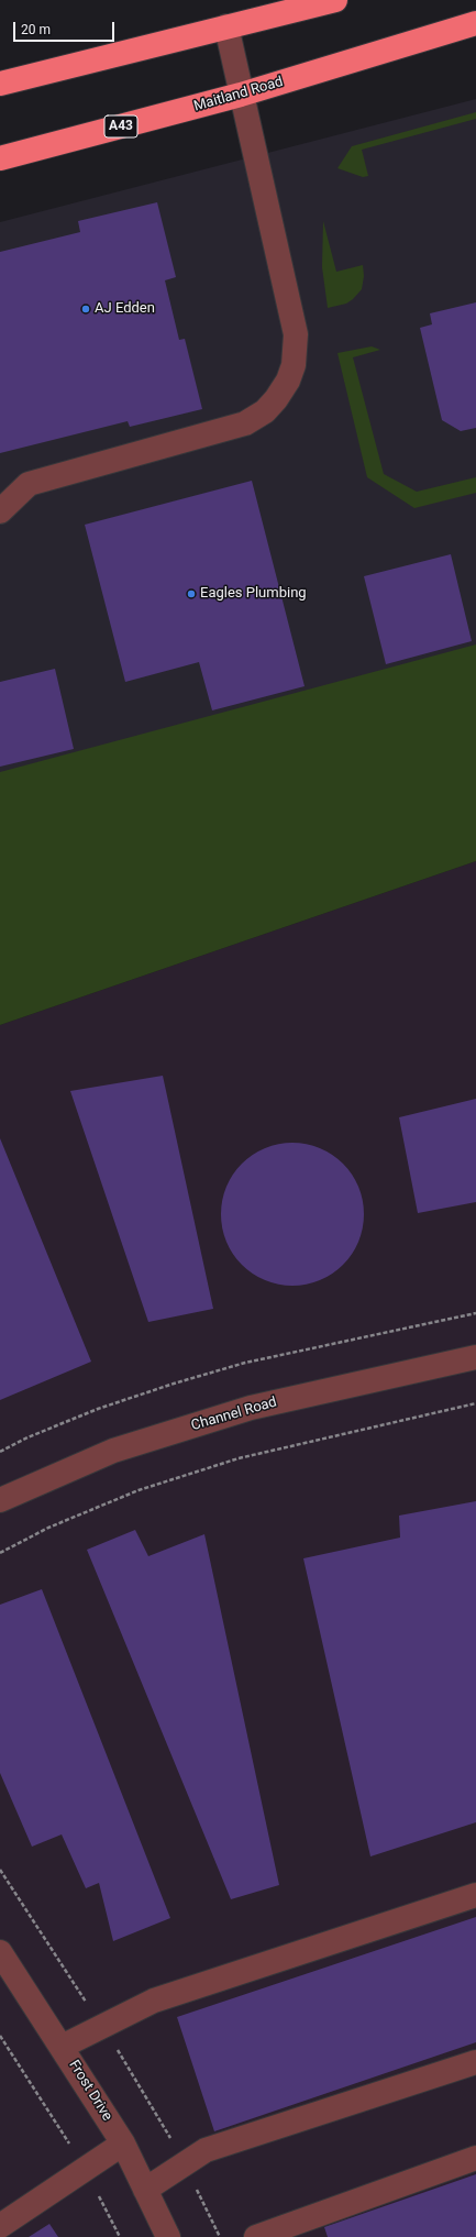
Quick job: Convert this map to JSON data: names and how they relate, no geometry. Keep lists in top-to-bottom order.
{
  "streets": {
    "highway": ["Maitland Road", "A43"],
    "street": ["Channel Road", "Frost Drive"]
  },
  "places": ["AJ Edden", "Eagles Plumbing"],
  "scale_bar": "20 m"
}
